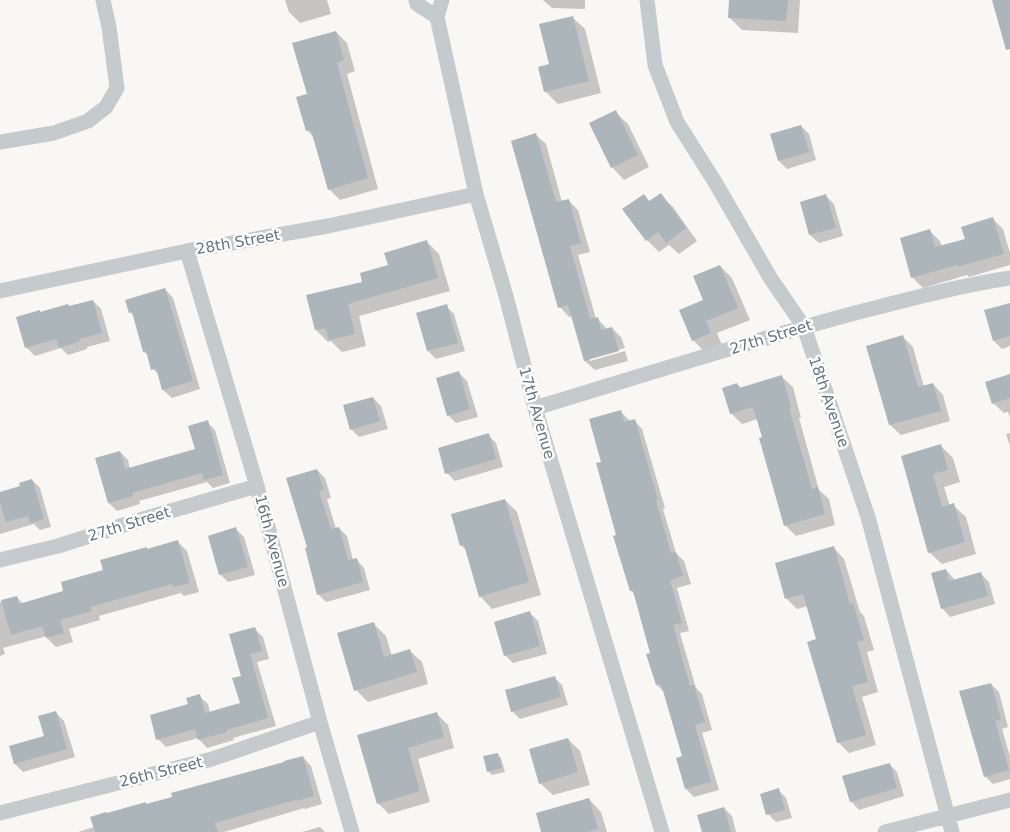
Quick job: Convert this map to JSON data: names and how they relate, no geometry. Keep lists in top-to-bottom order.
{
  "streets": {
    "street": [
      "28th Street",
      "27th Street",
      "18th Avenue",
      "17th Avenue",
      "16th Avenue",
      "26th Street"
    ]
  },
  "crossings": [
    ["28th Street", "17th Avenue"],
    ["28th Street", "16th Avenue"],
    ["27th Street", "18th Avenue"],
    ["27th Street", "17th Avenue"],
    ["27th Street", "16th Avenue"],
    ["16th Avenue", "26th Street"]
  ]
}
